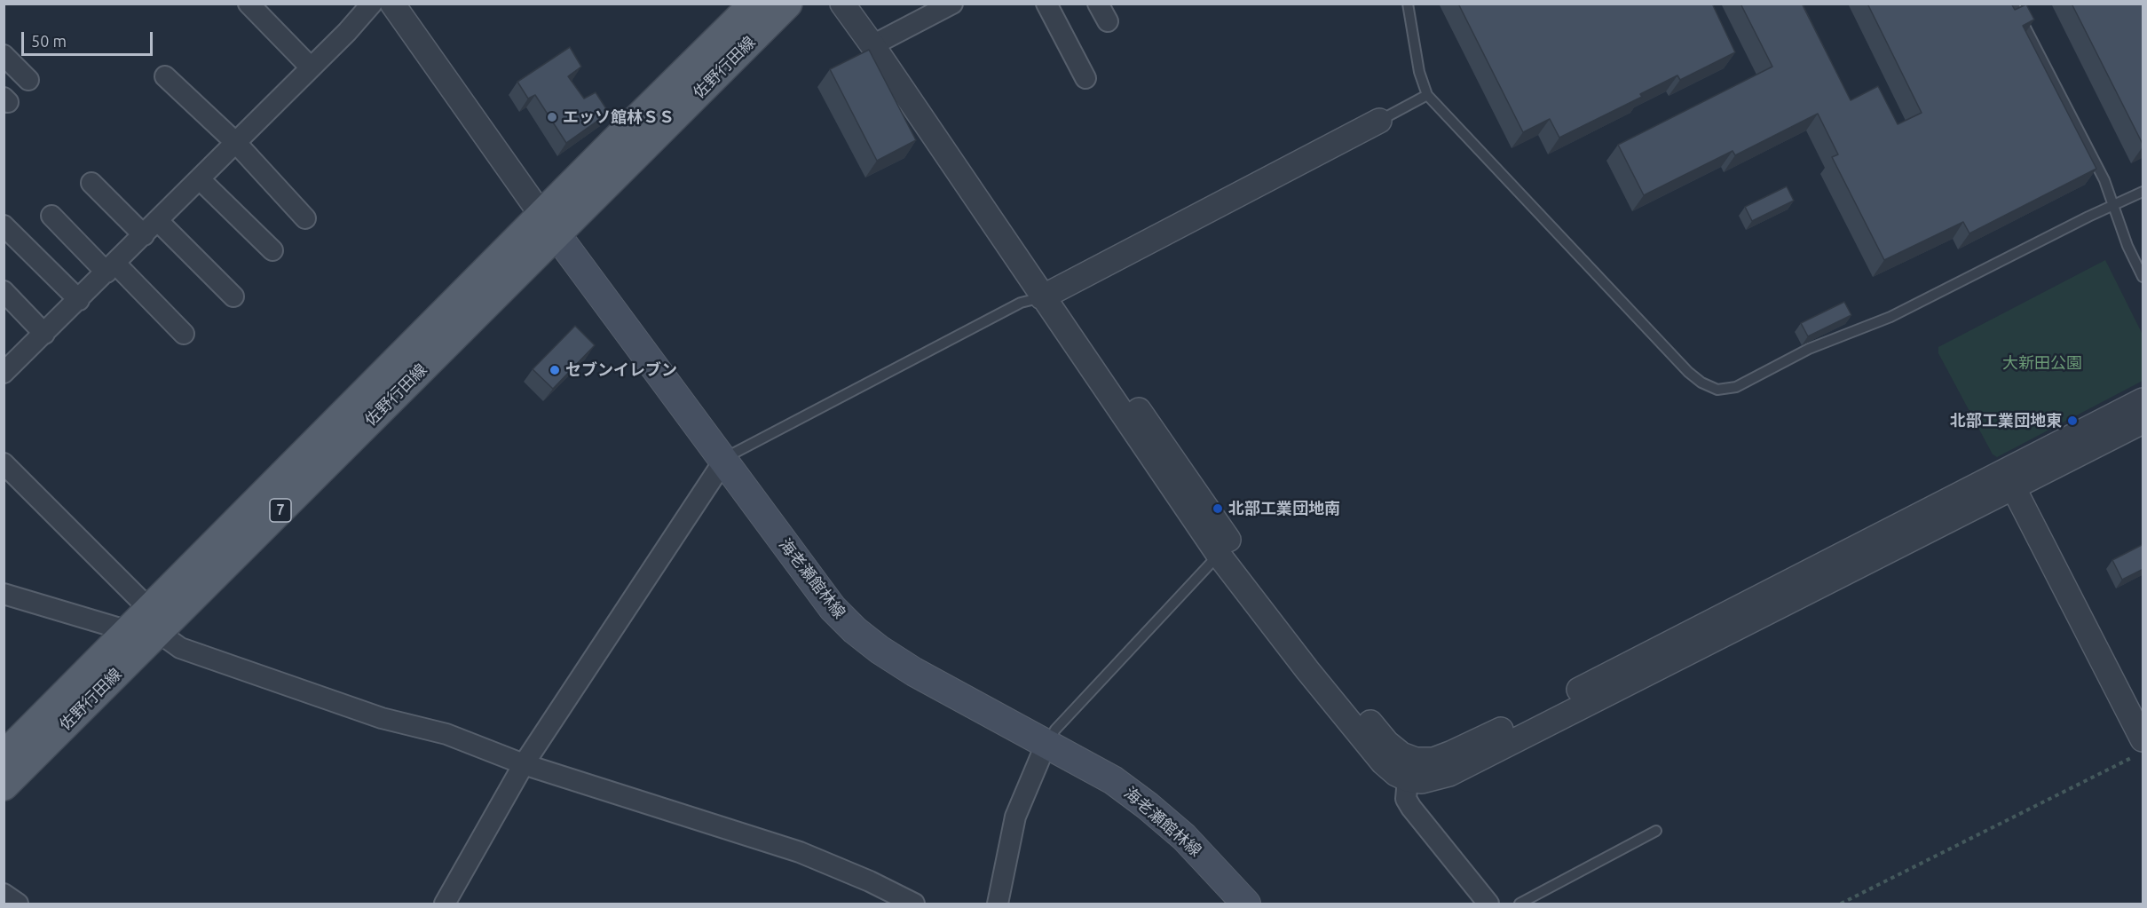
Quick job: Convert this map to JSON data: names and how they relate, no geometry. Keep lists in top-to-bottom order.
{
  "streets": {
    "main road": ["佐野行田線", "7", "海老瀬館林線"]
  },
  "crossings": [
    ["佐野行田線", "海老瀬館林線"]
  ],
  "parks": ["大新田公園"],
  "places": [
    "エッソ館林ＳＳ",
    "セブンイレブン",
    "北部工業団地東",
    "北部工業団地南"
  ],
  "scale_bar": "50 m"
}
